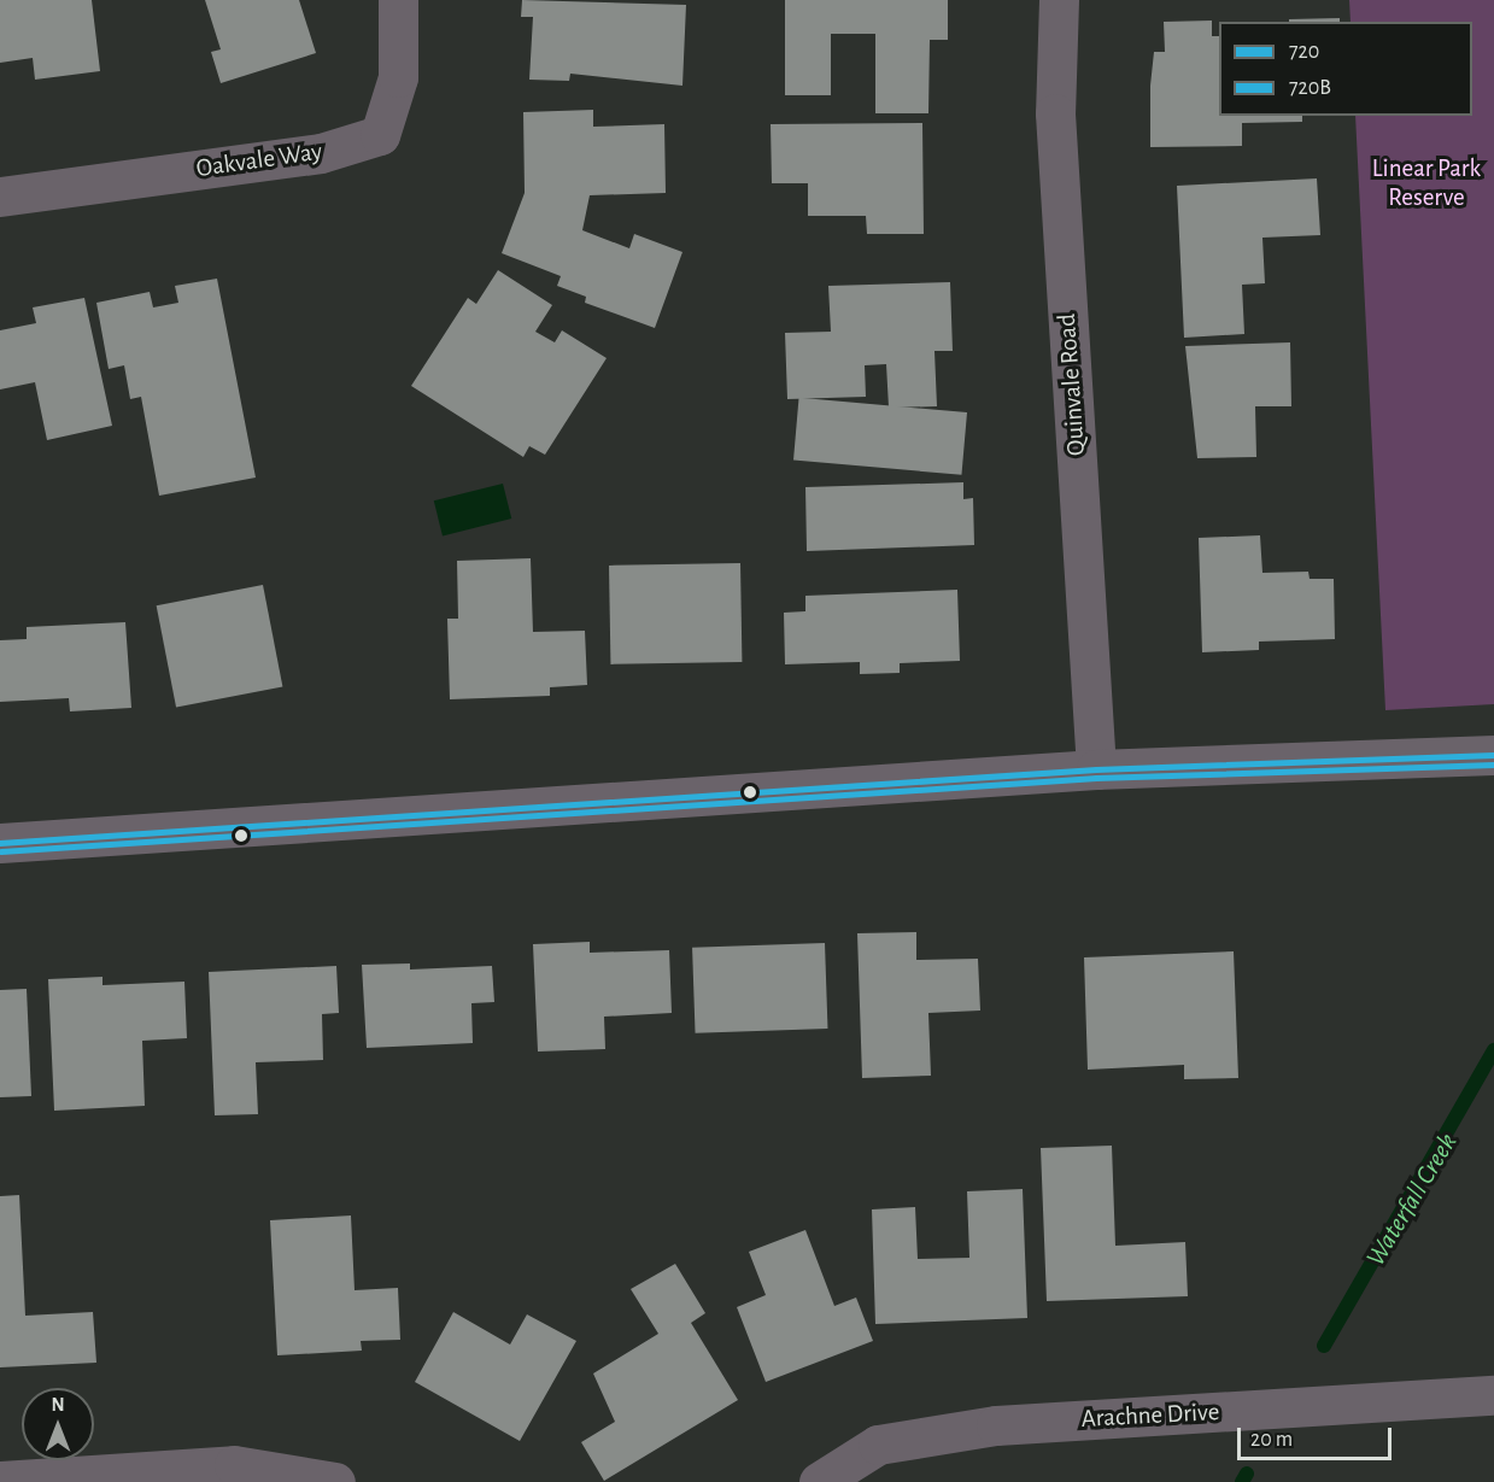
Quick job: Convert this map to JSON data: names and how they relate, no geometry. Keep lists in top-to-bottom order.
{
  "streets": {
    "street": ["Oakvale Way", "Quinvale Road", "Arachne Drive"]
  },
  "water": ["Waterfall Creek"],
  "parks": ["Linear Park Reserve"],
  "lines": ["transit line 720", "transit line 720B"],
  "legend": ["720", "720B"],
  "scale_bar": "20 m",
  "north": "top"
}
